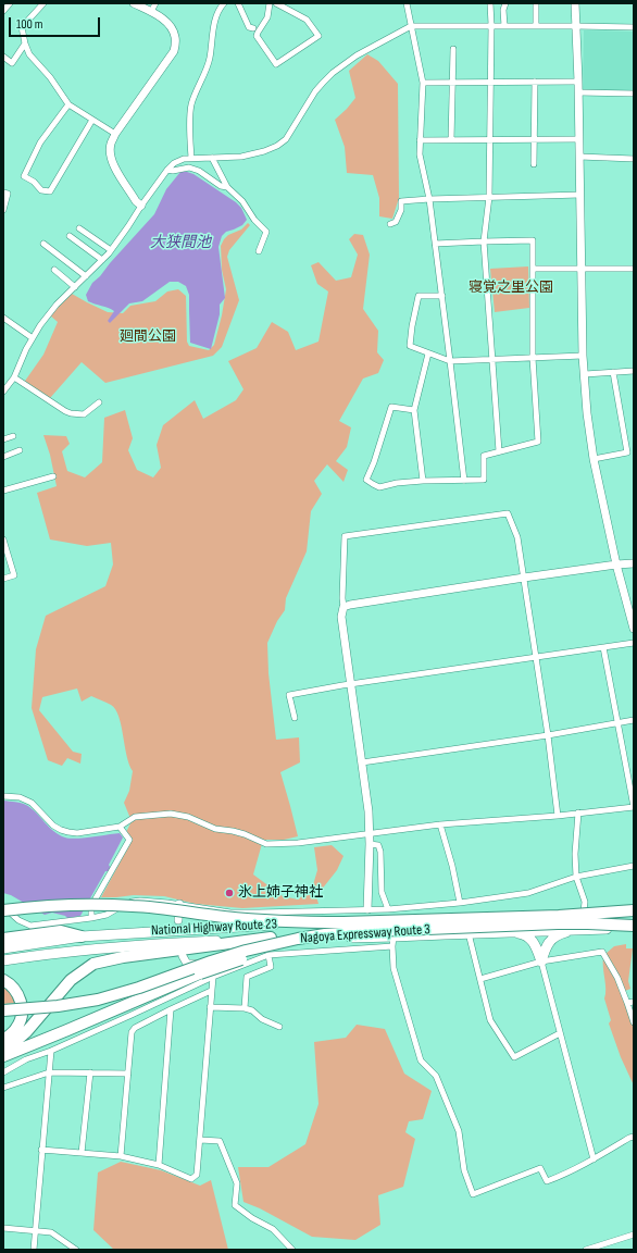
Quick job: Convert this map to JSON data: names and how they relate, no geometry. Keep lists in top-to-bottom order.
{
  "streets": {
    "highway": ["National Highway Route 23", "Nagoya Expressway Route 3"]
  },
  "crossings": [
    ["National Highway Route 23", "Nagoya Expressway Route 3"]
  ],
  "water": ["大狭間池"],
  "parks": ["寝覚之里公園", "廻間公園"],
  "places": ["氷上姉子神社"],
  "scale_bar": "100 m"
}
